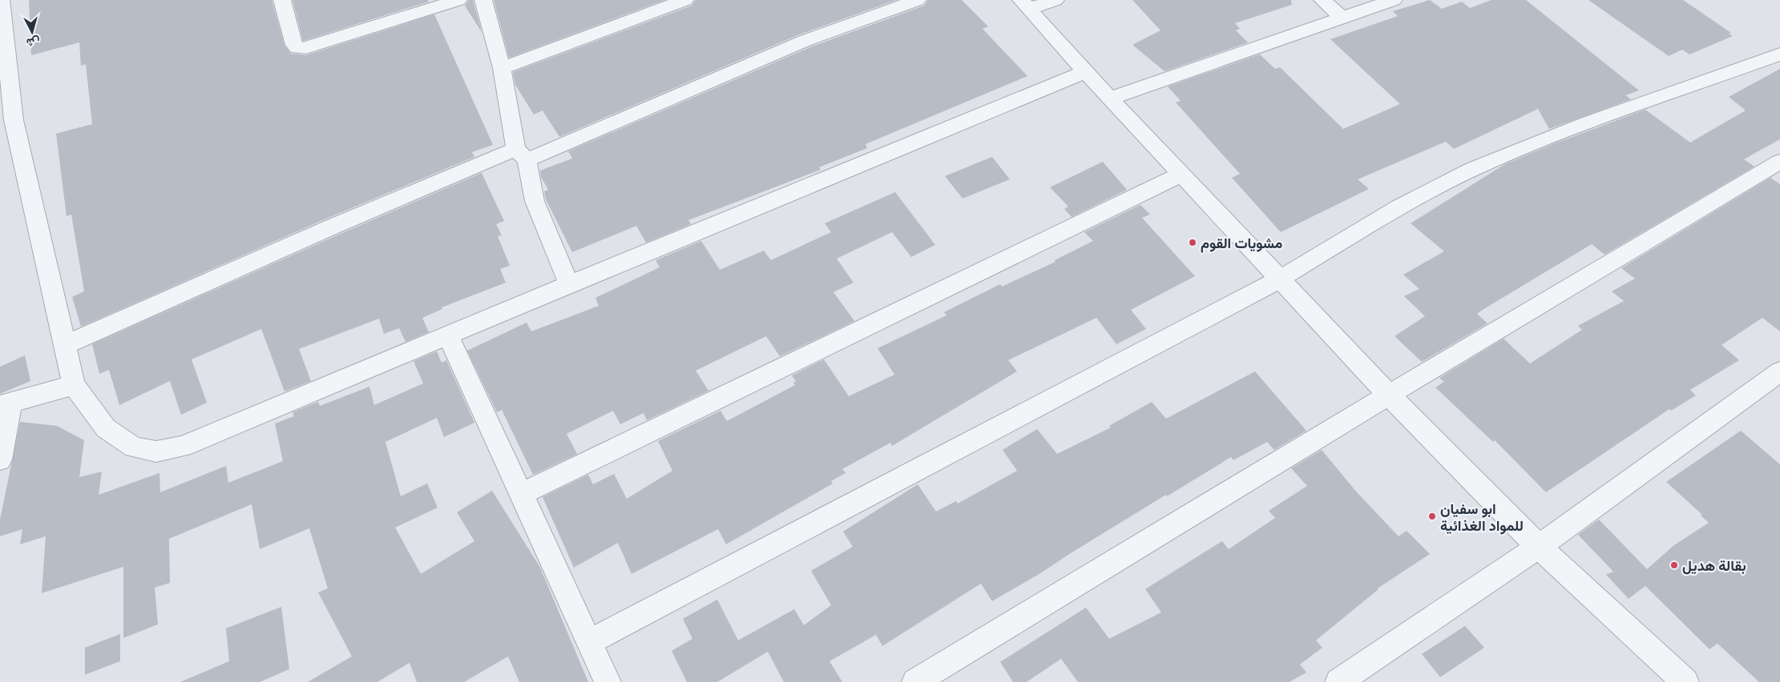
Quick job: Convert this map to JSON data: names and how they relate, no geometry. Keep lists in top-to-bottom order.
{
  "places": ["مشويات القوم", "ابو سفيان للمواد الغذائية", "بقالة هديل"],
  "north": "bottom"
}
